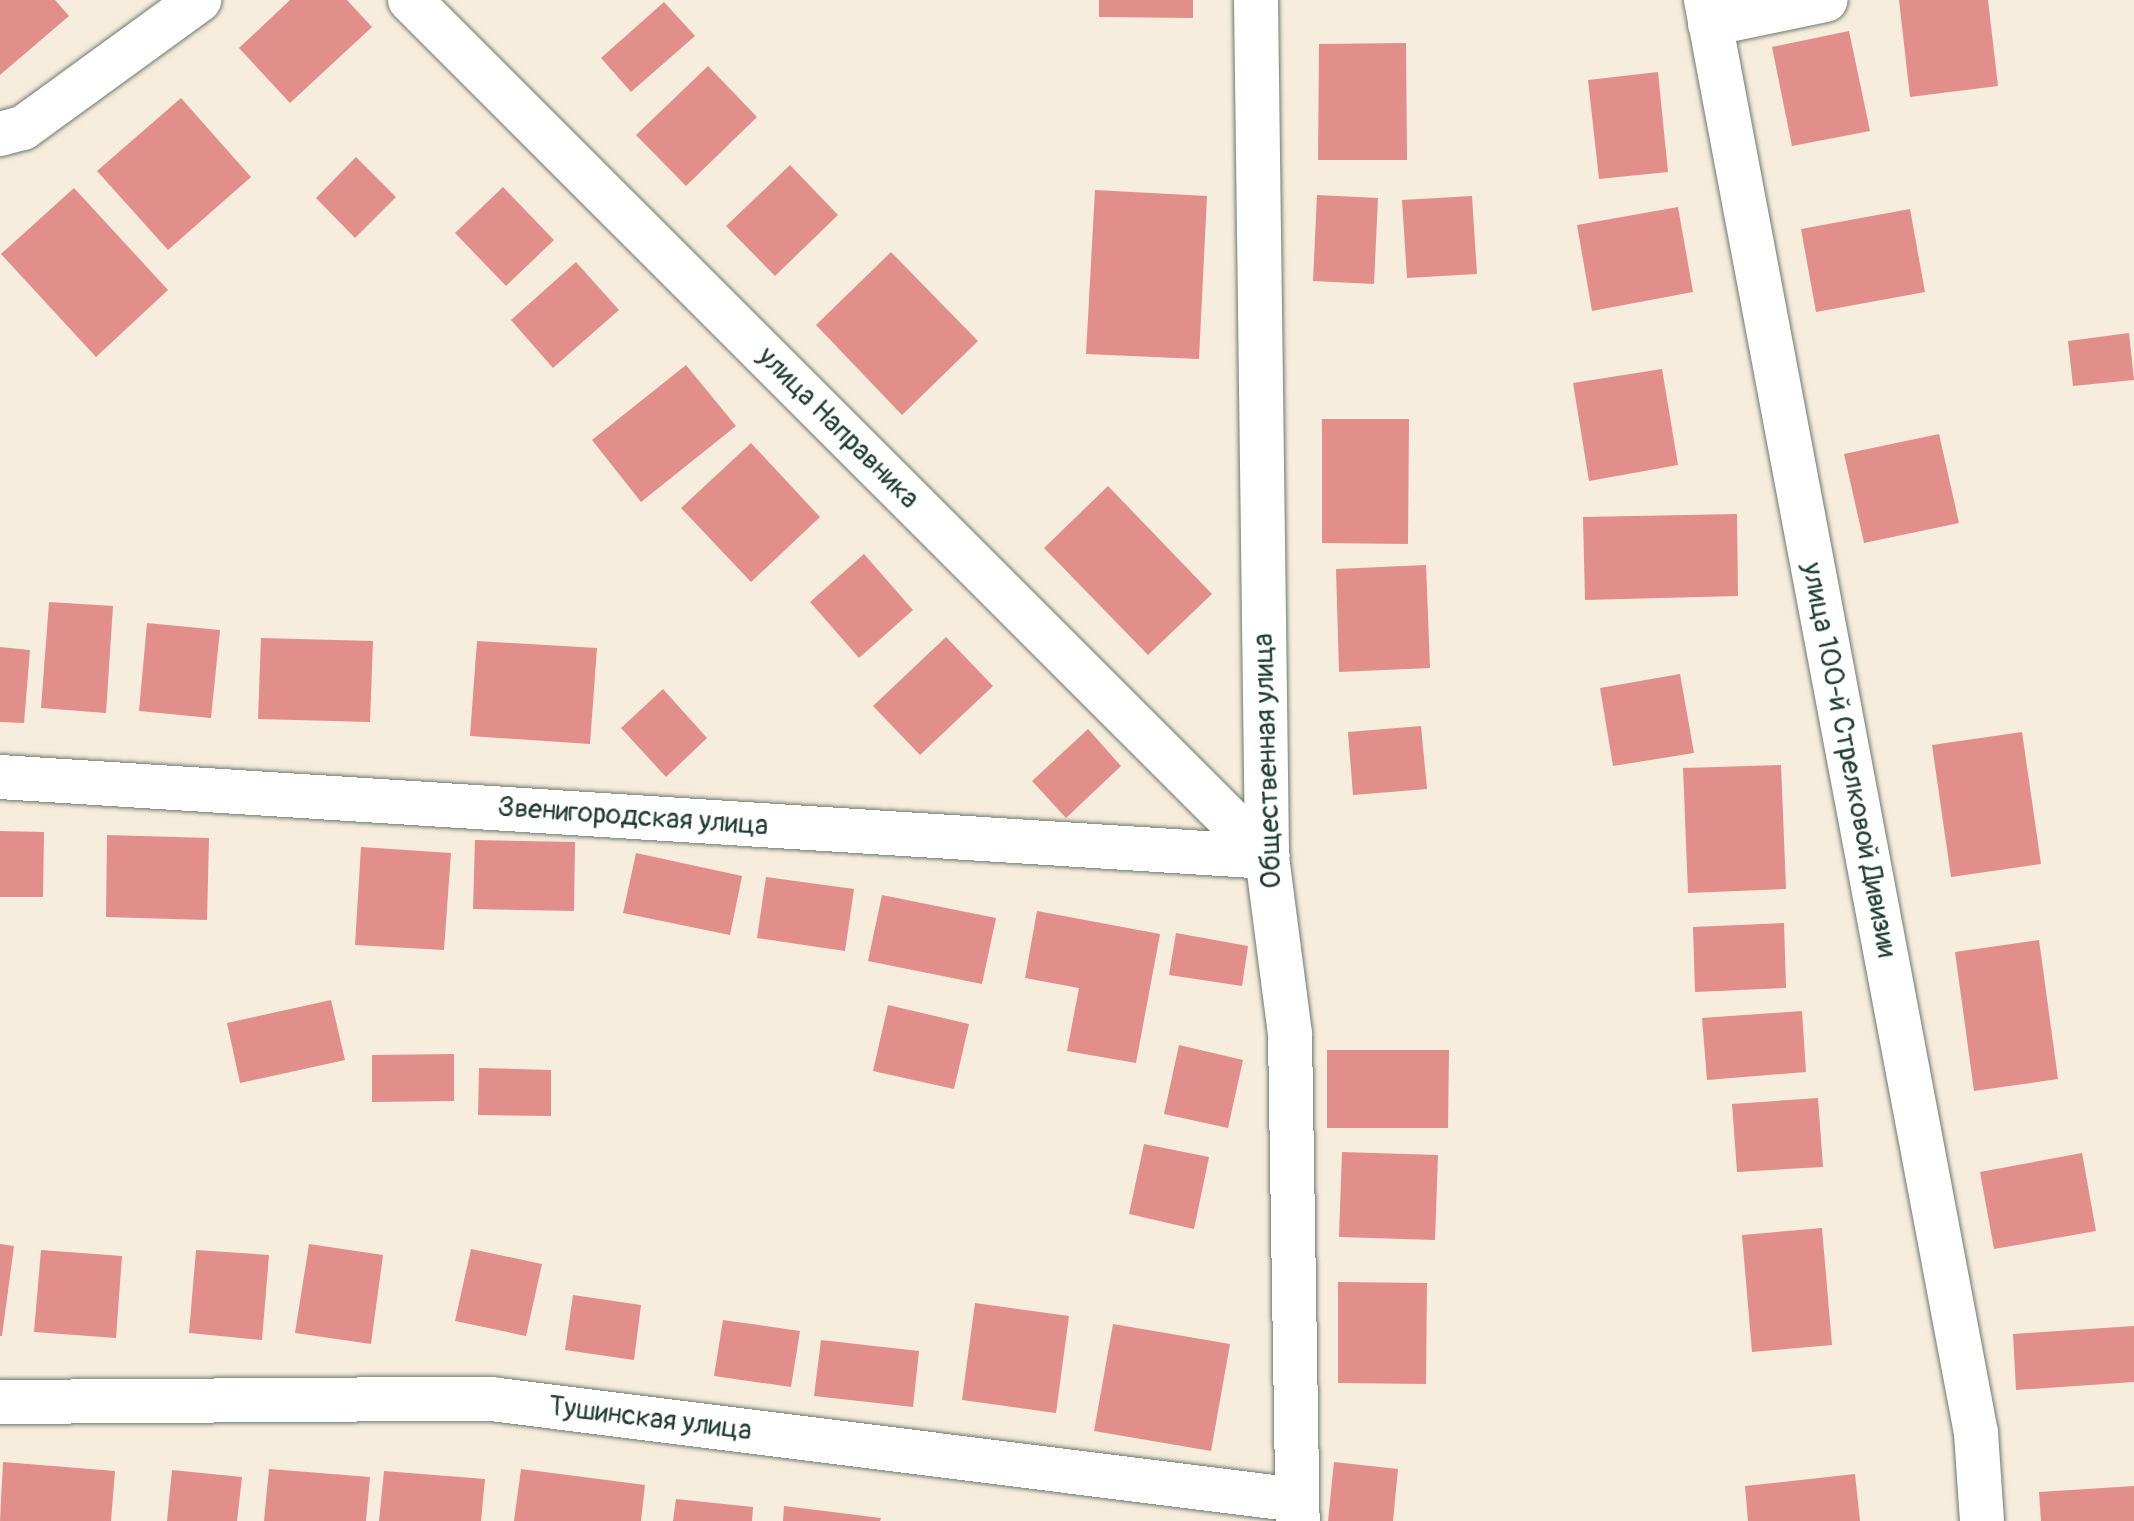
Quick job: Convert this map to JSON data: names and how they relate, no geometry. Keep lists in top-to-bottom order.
{
  "streets": {
    "street": [
      "улица Направника",
      "улица 100-й Стрелковой Дивизии",
      "Общественная улица",
      "Звенигородская улица",
      "Тушинская улица"
    ]
  },
  "crossings": [
    ["улица Направника", "Общественная улица"],
    ["улица Направника", "Звенигородская улица"],
    ["Общественная улица", "Звенигородская улица"],
    ["Общественная улица", "Тушинская улица"]
  ]
}
